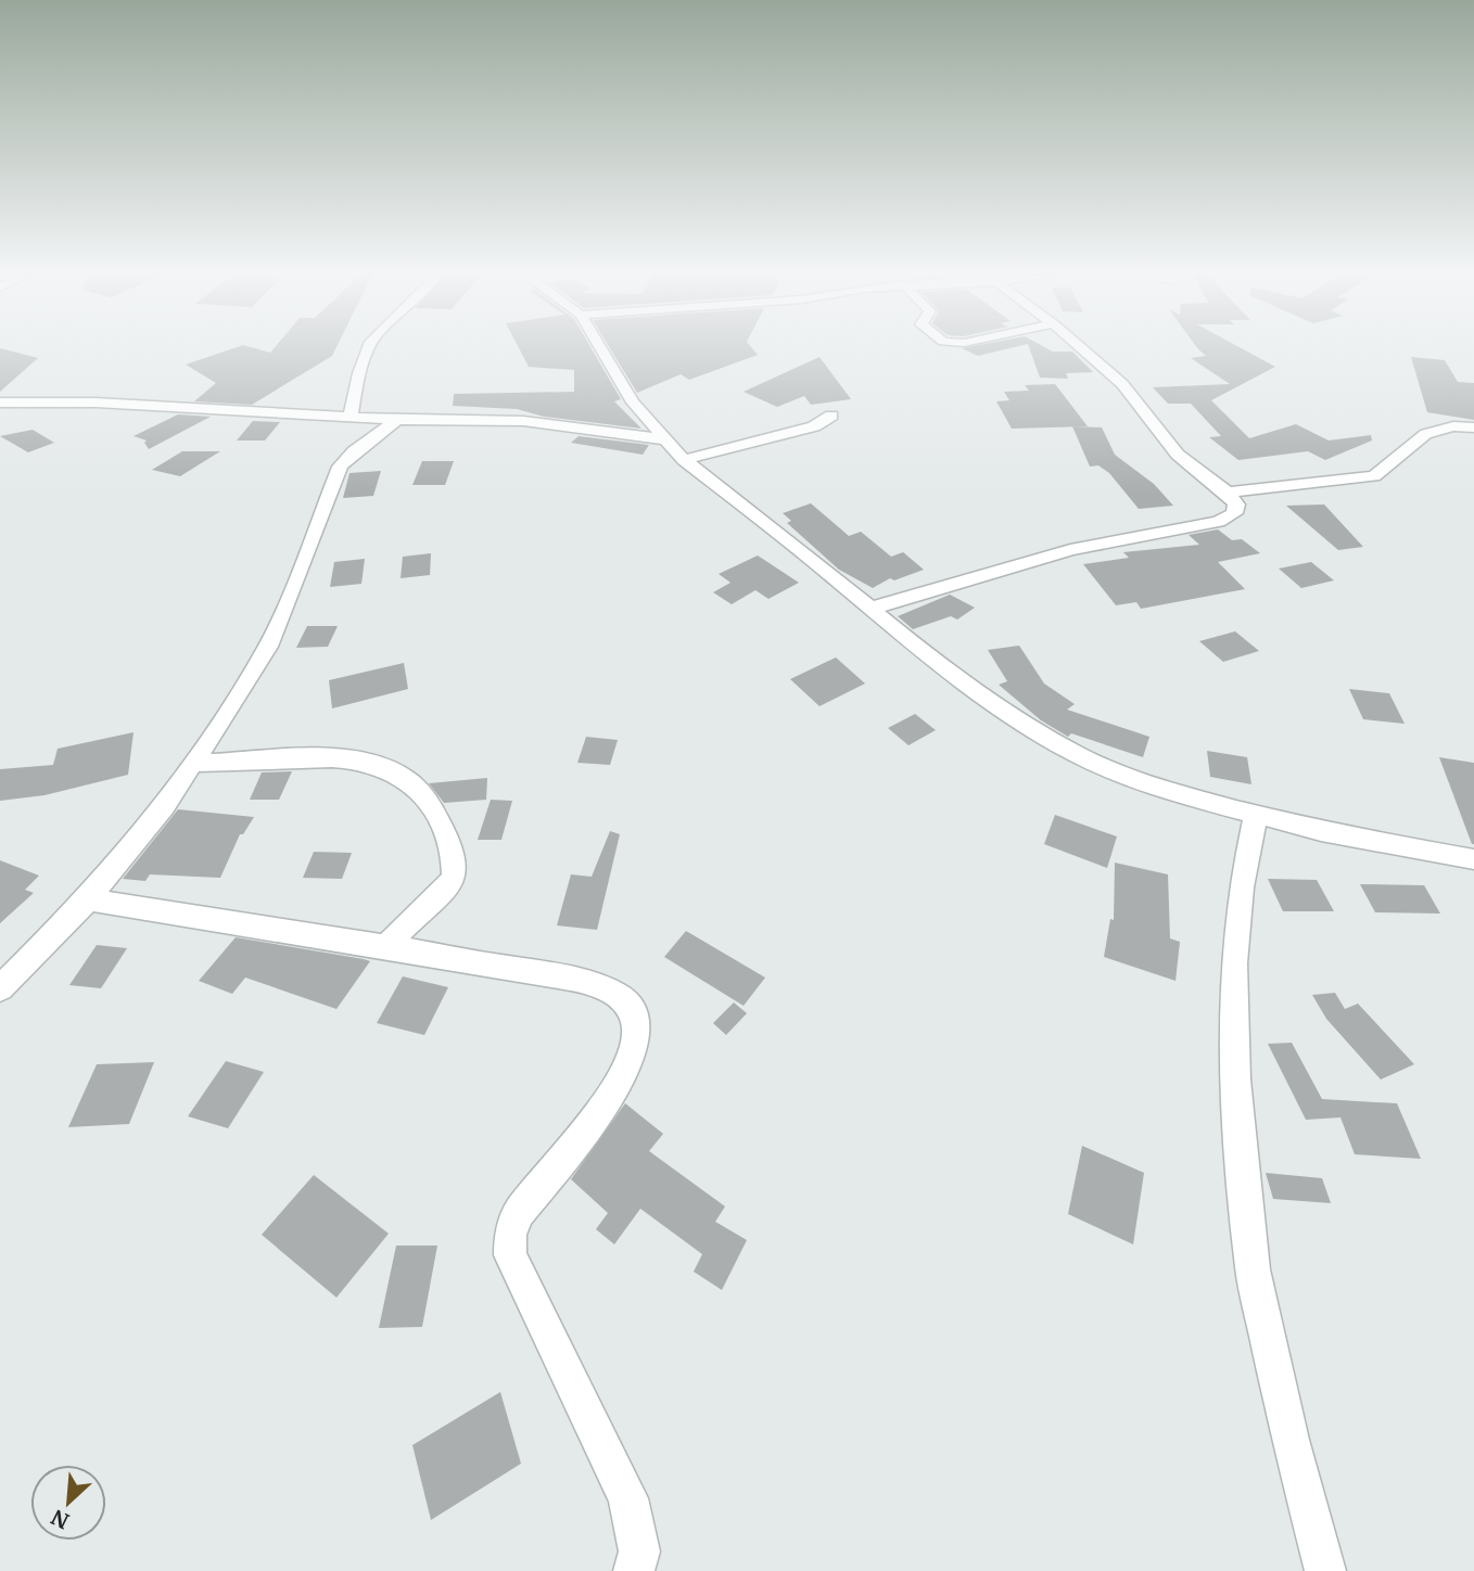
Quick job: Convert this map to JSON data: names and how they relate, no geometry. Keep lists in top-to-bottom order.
{
  "north": "bottom left"
}
